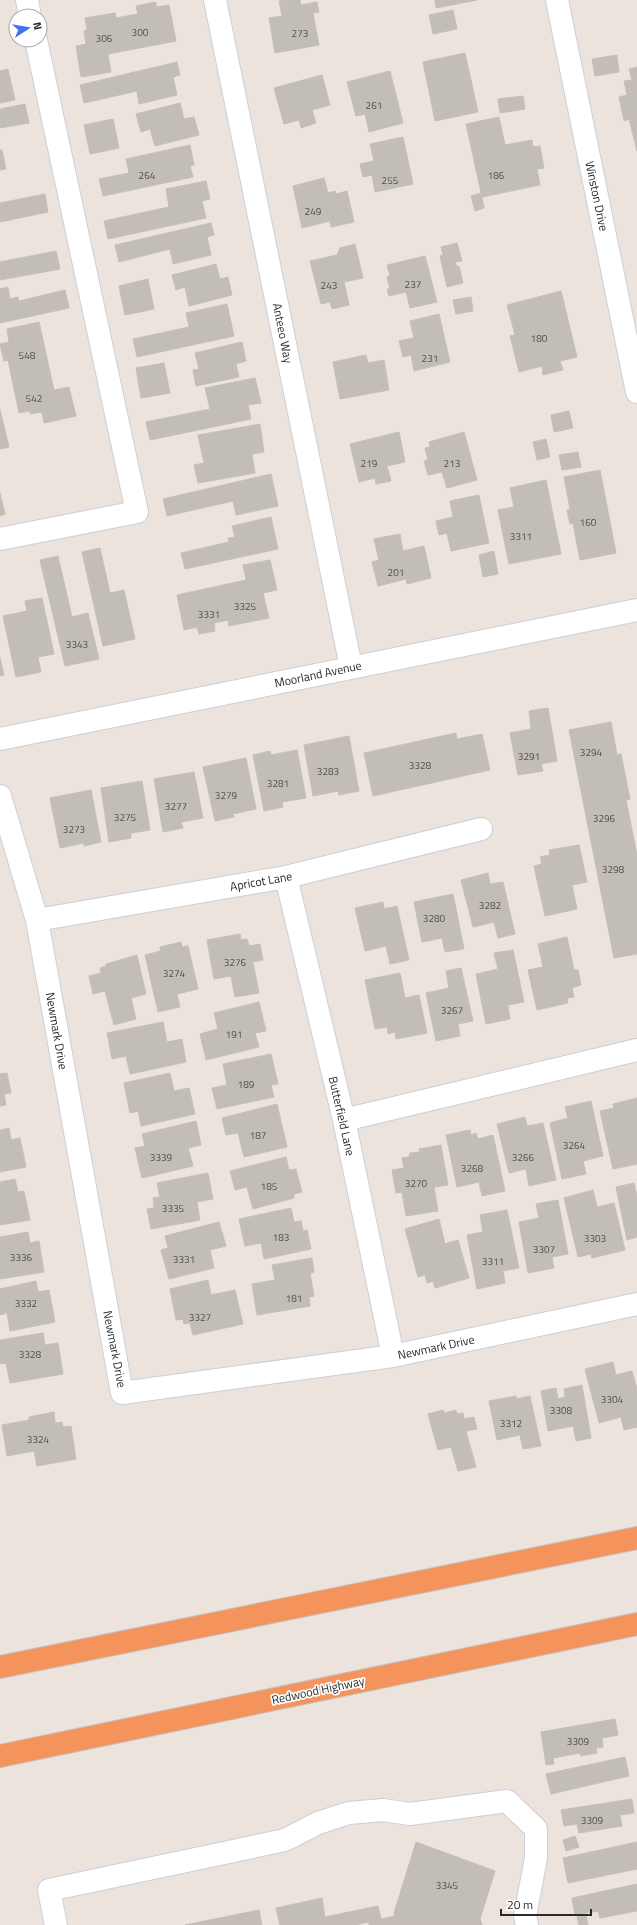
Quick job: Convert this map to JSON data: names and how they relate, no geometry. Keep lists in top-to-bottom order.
{
  "streets": {
    "highway": ["Redwood Highway"],
    "street": [
      "Winston Drive",
      "Anteeo Way",
      "Moorland Avenue",
      "Apricot Lane",
      "Newmark Drive",
      "Butterfield Lane"
    ]
  },
  "crossings": [
    ["Anteeo Way", "Moorland Avenue"],
    ["Apricot Lane", "Newmark Drive"],
    ["Apricot Lane", "Butterfield Lane"],
    ["Newmark Drive", "Butterfield Lane"]
  ],
  "house_numbers": [
    "300",
    "273",
    "306",
    "261",
    "264",
    "186",
    "255",
    "249",
    "237",
    "243",
    "180",
    "548",
    "231",
    "542",
    "219",
    "213",
    "160",
    "3311",
    "201",
    "3325",
    "3331",
    "3343",
    "3294",
    "3291",
    "3328",
    "3283",
    "3281",
    "3279",
    "3277",
    "3275",
    "3296",
    "3273",
    "3298",
    "3282",
    "3280",
    "3276",
    "3274",
    "3267",
    "191",
    "189",
    "187",
    "3264",
    "3339",
    "3266",
    "3268",
    "3270",
    "185",
    "3335",
    "183",
    "3303",
    "3307",
    "3336",
    "3331",
    "3311",
    "181",
    "3332",
    "3327",
    "3328",
    "3304",
    "3308",
    "3312",
    "3324",
    "3309",
    "3309",
    "3345"
  ],
  "scale_bar": "20 m",
  "north": "right"
}
